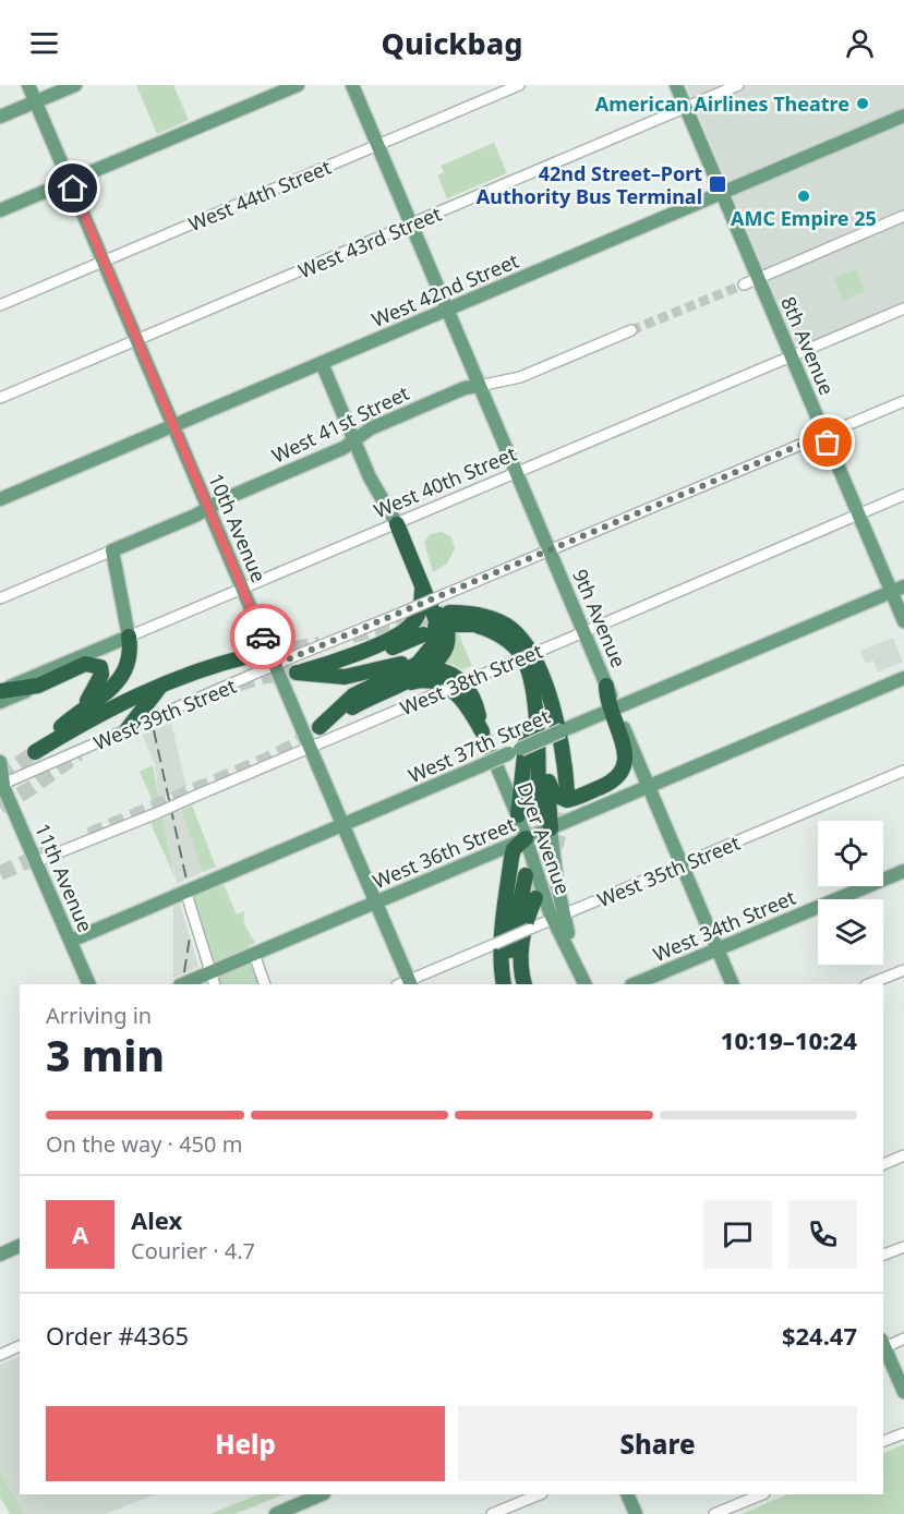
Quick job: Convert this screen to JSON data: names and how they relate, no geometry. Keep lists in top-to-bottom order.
{
  "streets": {
    "main road": [
      "West 42nd Street",
      "8th Avenue",
      "West 41st Street",
      "West 40th Street",
      "10th Avenue",
      "9th Avenue",
      "West 37th Street",
      "Dyer Avenue",
      "West 36th Street",
      "11th Avenue",
      "West 34th Street"
    ],
    "street": [
      "West 44th Street",
      "West 43rd Street",
      "West 38th Street",
      "West 39th Street",
      "West 35th Street"
    ]
  },
  "crossings": [
    ["West 44th Street", "10th Avenue"],
    ["West 44th Street", "9th Avenue"],
    ["West 43rd Street", "8th Avenue"],
    ["West 43rd Street", "10th Avenue"],
    ["West 43rd Street", "9th Avenue"],
    ["West 42nd Street", "8th Avenue"],
    ["West 42nd Street", "10th Avenue"],
    ["West 42nd Street", "9th Avenue"],
    ["8th Avenue", "West 40th Street"],
    ["8th Avenue", "West 38th Street"],
    ["8th Avenue", "West 39th Street"],
    ["8th Avenue", "West 37th Street"],
    ["West 41st Street", "10th Avenue"],
    ["West 41st Street", "9th Avenue"],
    ["West 40th Street", "10th Avenue"],
    ["West 40th Street", "9th Avenue"],
    ["10th Avenue", "West 38th Street"],
    ["10th Avenue", "West 39th Street"],
    ["10th Avenue", "West 37th Street"],
    ["10th Avenue", "West 36th Street"],
    ["10th Avenue", "West 35th Street"],
    ["9th Avenue", "West 38th Street"],
    ["9th Avenue", "West 39th Street"],
    ["West 38th Street", "11th Avenue"],
    ["West 39th Street", "11th Avenue"],
    ["West 37th Street", "11th Avenue"],
    ["Dyer Avenue", "West 36th Street"],
    ["Dyer Avenue", "West 35th Street"]
  ],
  "places": {
    "other": ["American Airlines Theatre", "AMC Empire 25"],
    "transit": ["42nd Street–Port Authority Bus Terminal"]
  },
  "page": {
    "header": "Quickbag",
    "heading": ["3 min", "Arriving in", "10:19–10:24"],
    "panel": [
      "Alex",
      "Courier · 4.7",
      "Order #4365",
      "$24.47"
    ],
    "bar": "On the way · 450 m",
    "round": "A",
    "buttons": ["Help", "Share"]
  }
}
